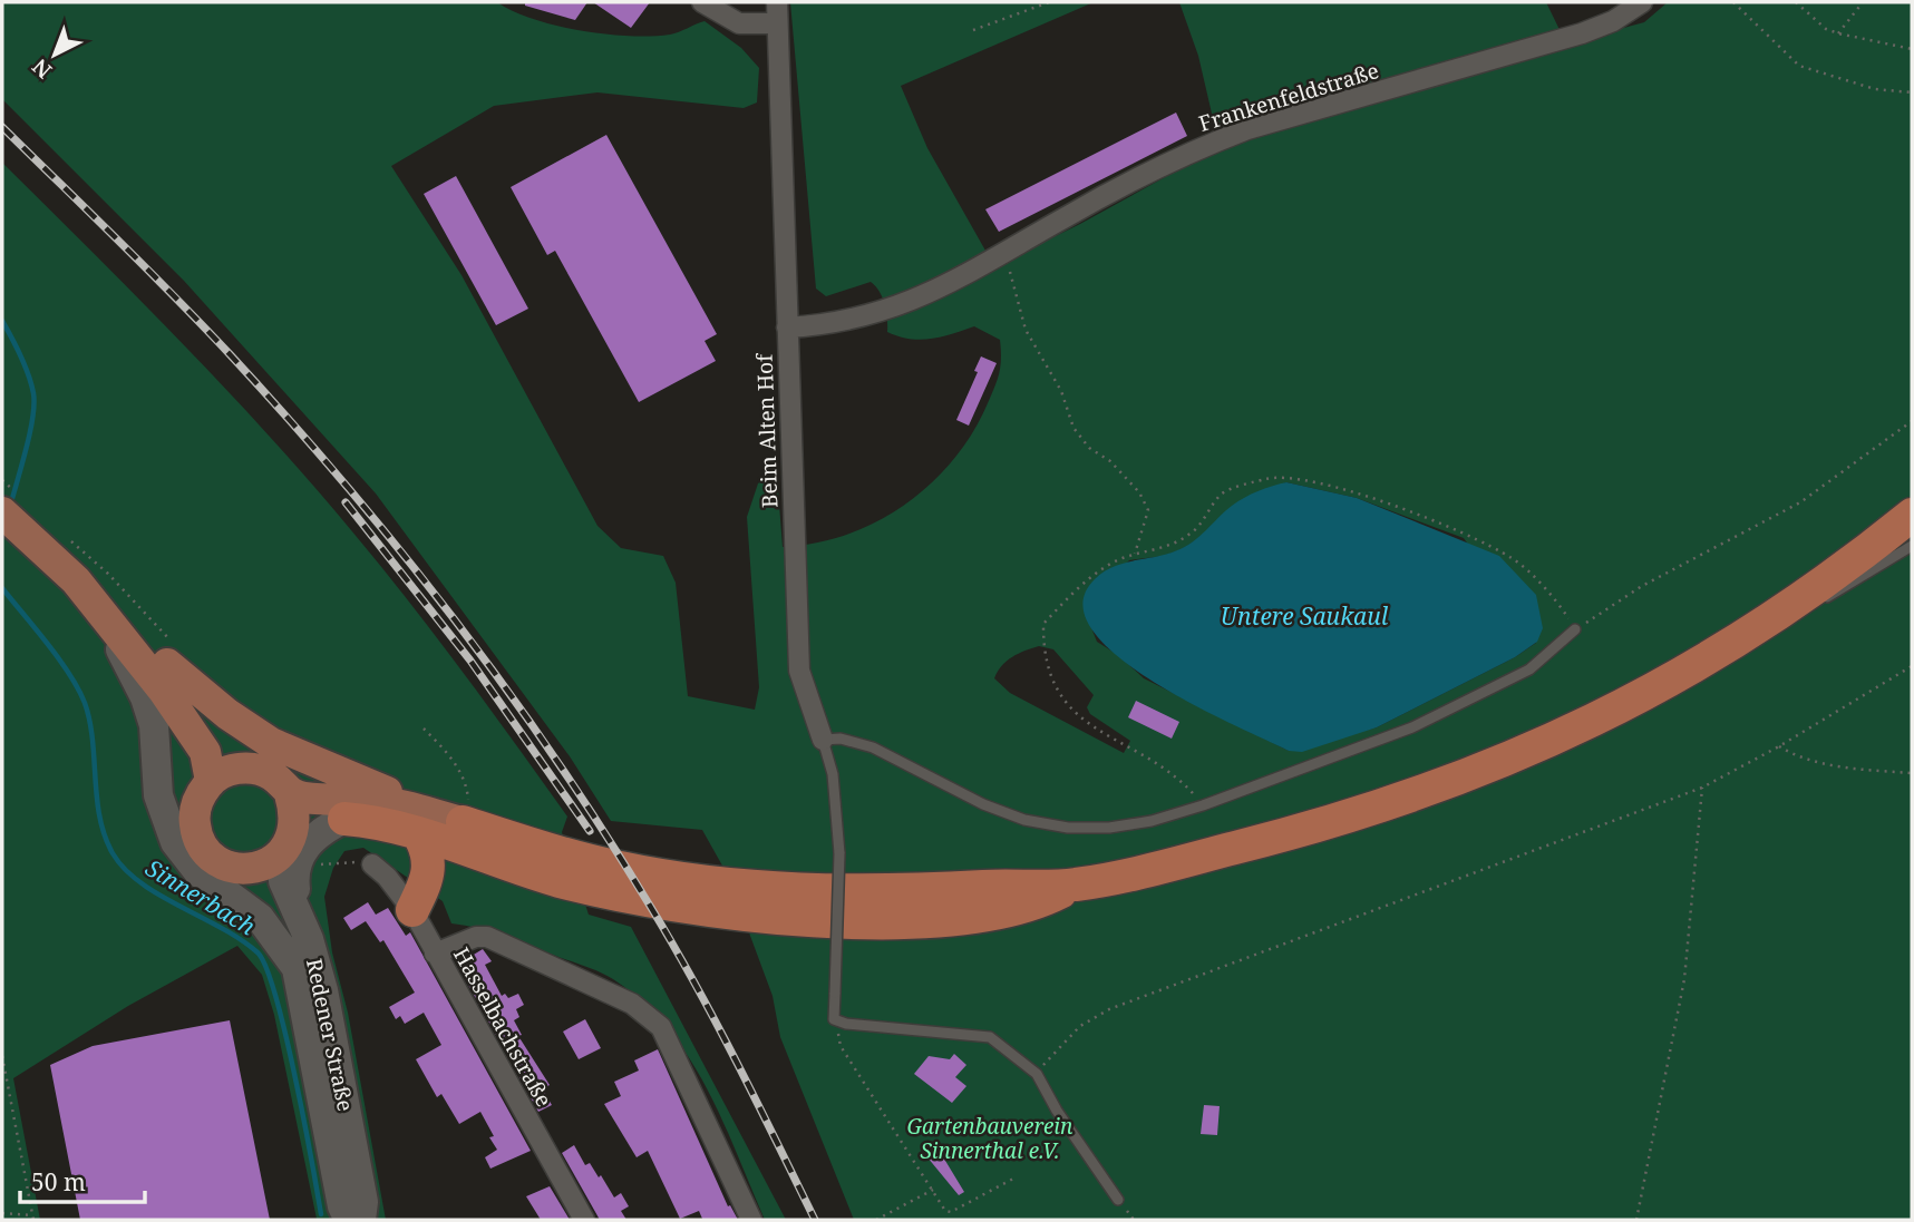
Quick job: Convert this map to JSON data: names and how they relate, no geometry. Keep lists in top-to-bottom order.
{
  "streets": {
    "main road": ["Redener Straße"],
    "street": ["Frankenfeldstraße", "Beim Alten Hof", "Hasselbachstraße"]
  },
  "crossings": [
    ["Frankenfeldstraße", "Beim Alten Hof"]
  ],
  "water": ["Untere Saukaul", "Sinnerbach"],
  "parks": ["Gartenbauverein Sinnerthal e.V."],
  "scale_bar": "50 m",
  "north": "bottom left"
}
